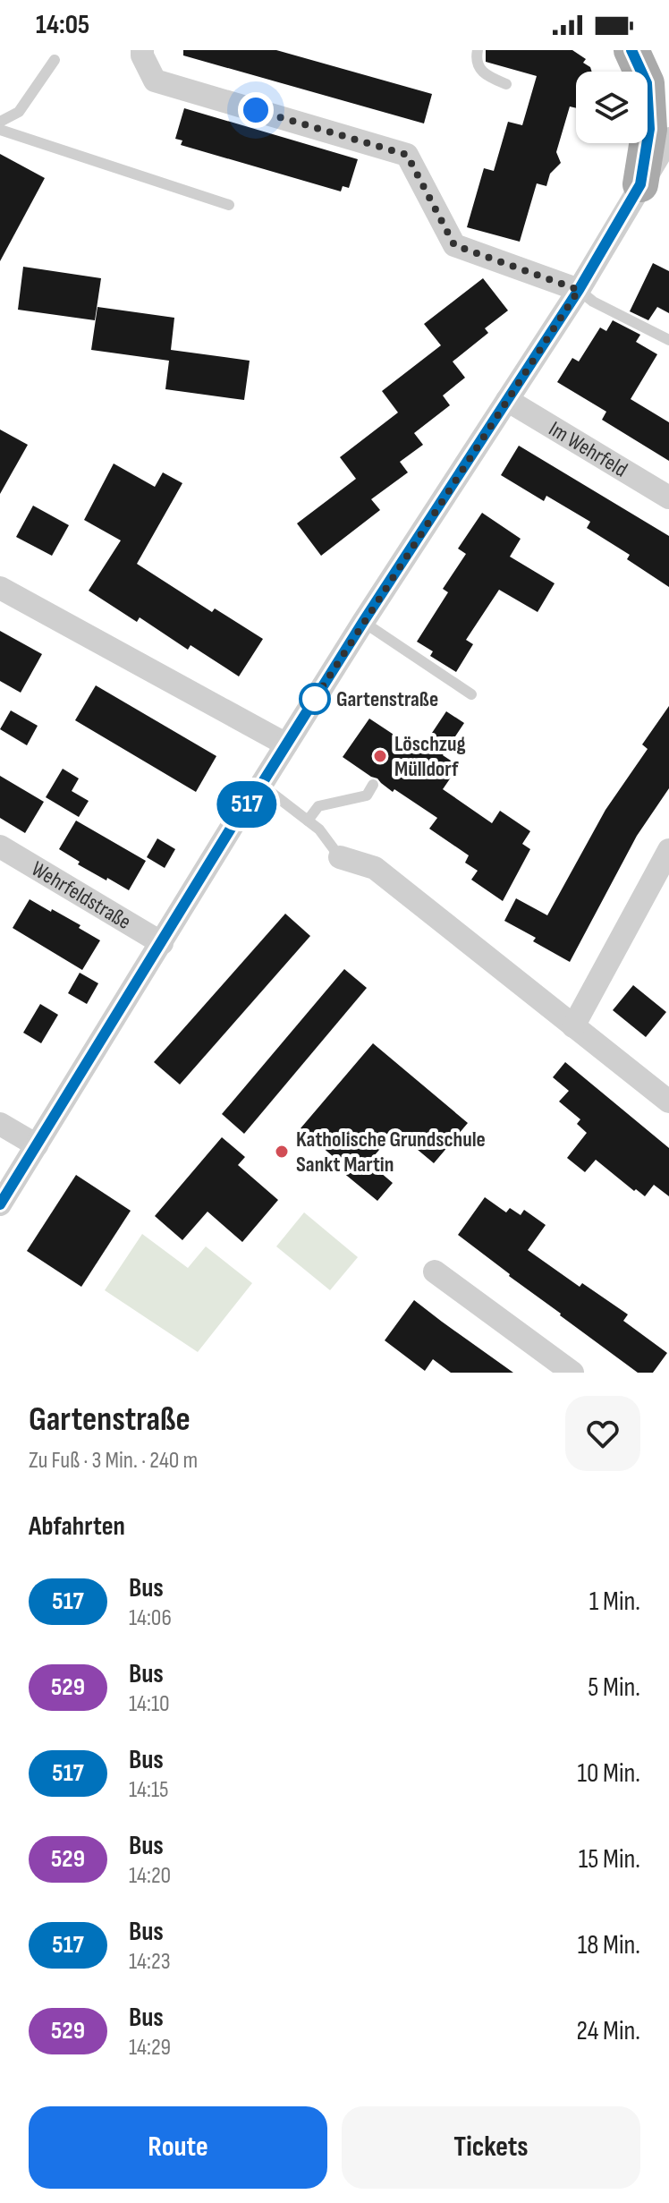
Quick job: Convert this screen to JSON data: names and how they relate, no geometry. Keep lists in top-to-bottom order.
{
  "streets": {
    "street": ["Im Wehrfeld", "Wehrfeldstraße"]
  },
  "places": ["Gartenstraße", "Löschzug Mülldorf", "Katholische Grundschule Sankt Martin"],
  "lines": ["bus line 517"],
  "page": {
    "status": "14:05",
    "on_map": "517",
    "heading": [
      ["Gartenstraße", "Zu Fuß · 3 Min. · 240 m"],
      "Abfahrten"
    ],
    "list": [
      {
        "mark": "517",
        "name": "Bus",
        "note": "14:06",
        "value": "1 Min."
      },
      {
        "mark": "529",
        "name": "Bus",
        "note": "14:10",
        "value": "5 Min."
      },
      {
        "mark": "517",
        "name": "Bus",
        "note": "14:15",
        "value": "10 Min."
      },
      {
        "mark": "529",
        "name": "Bus",
        "note": "14:20",
        "value": "15 Min."
      },
      {
        "mark": "517",
        "name": "Bus",
        "note": "14:23",
        "value": "18 Min."
      },
      {
        "mark": "529",
        "name": "Bus",
        "note": "14:29",
        "value": "24 Min."
      }
    ],
    "buttons": ["Route", "Tickets"]
  }
}
